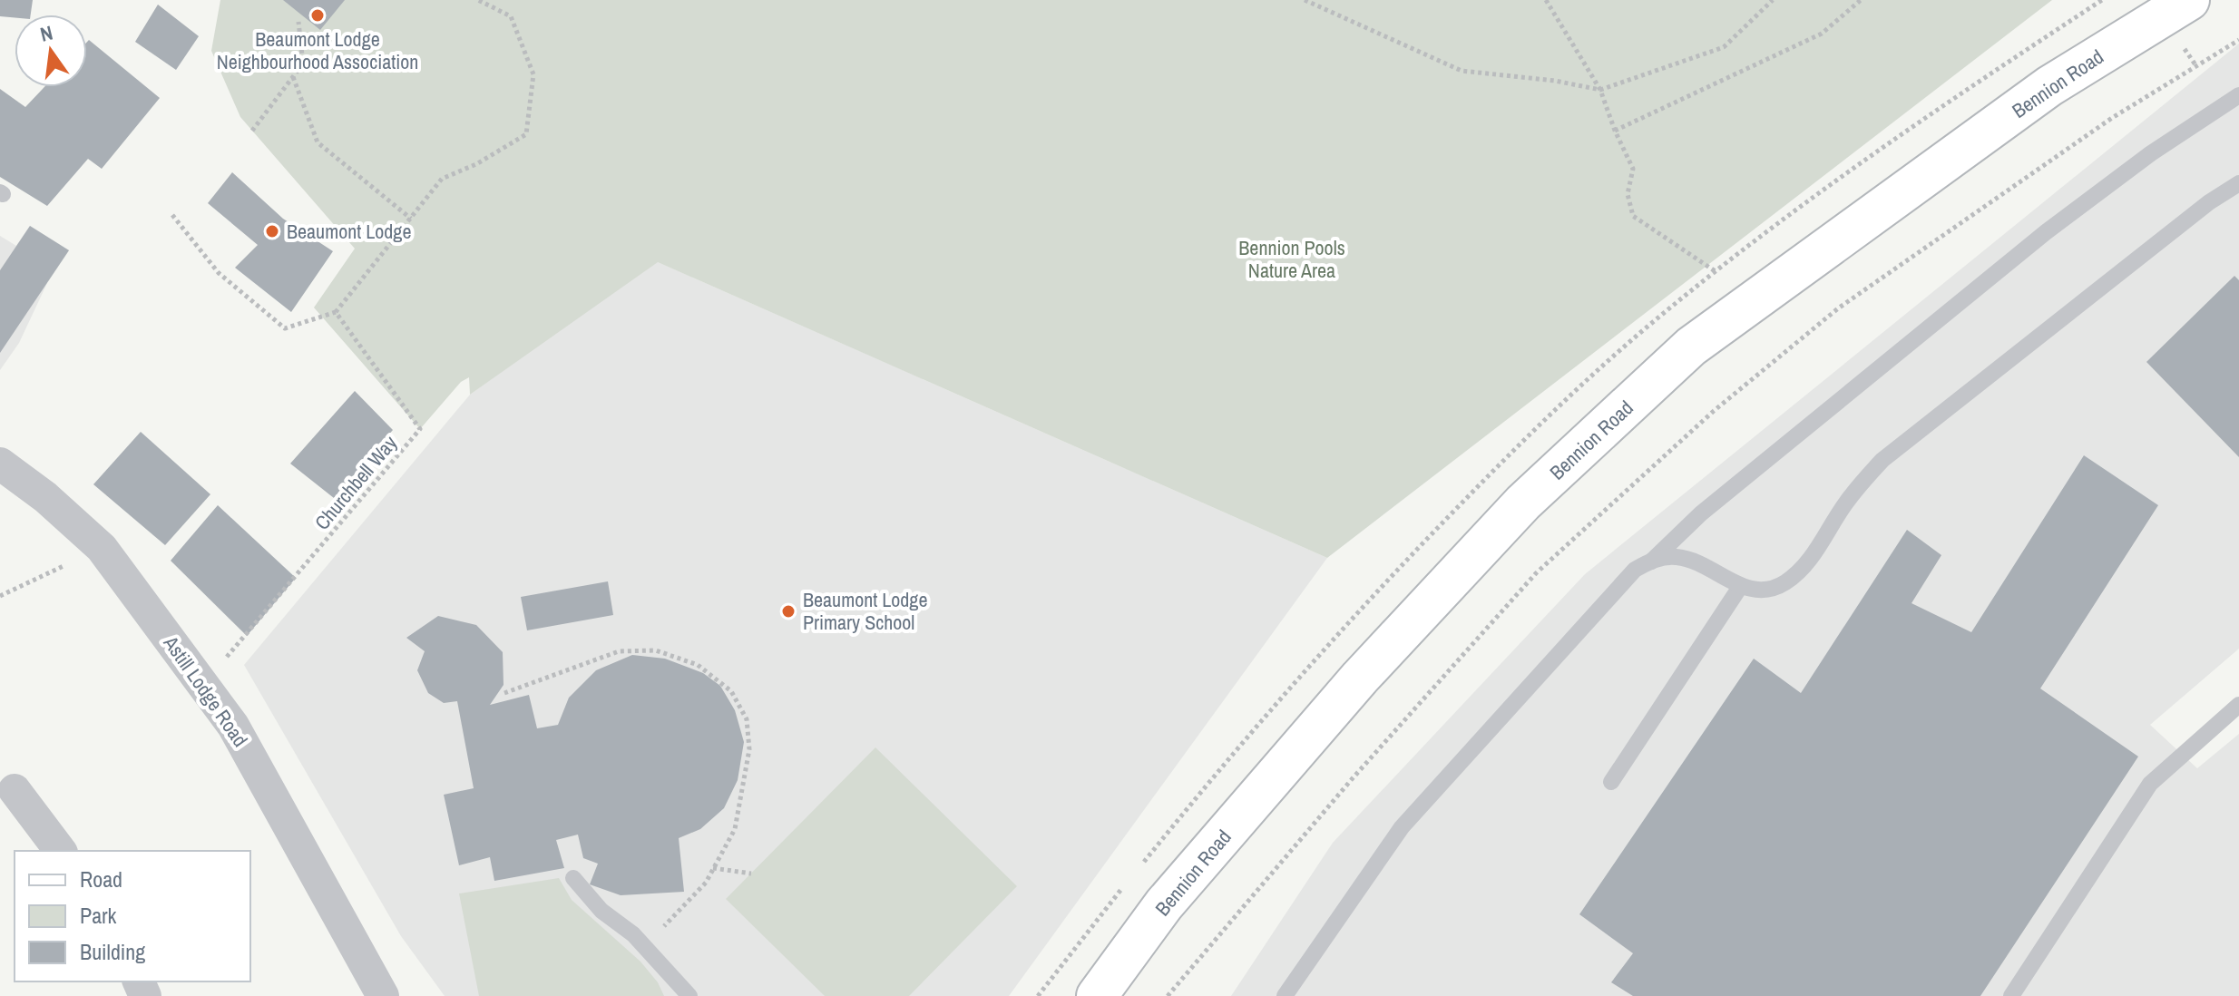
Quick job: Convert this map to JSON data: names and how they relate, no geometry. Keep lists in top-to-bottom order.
{
  "streets": {
    "street": ["Bennion Road", "Astill Lodge Road"],
    "path": ["Churchbell Way"]
  },
  "parks": ["Bennion Pools Nature Area"],
  "places": ["Beaumont Lodge Neighbourhood Association", "Beaumont Lodge", "Beaumont Lodge Primary School"],
  "legend": ["Road", "Park", "Building"],
  "north": "top"
}
